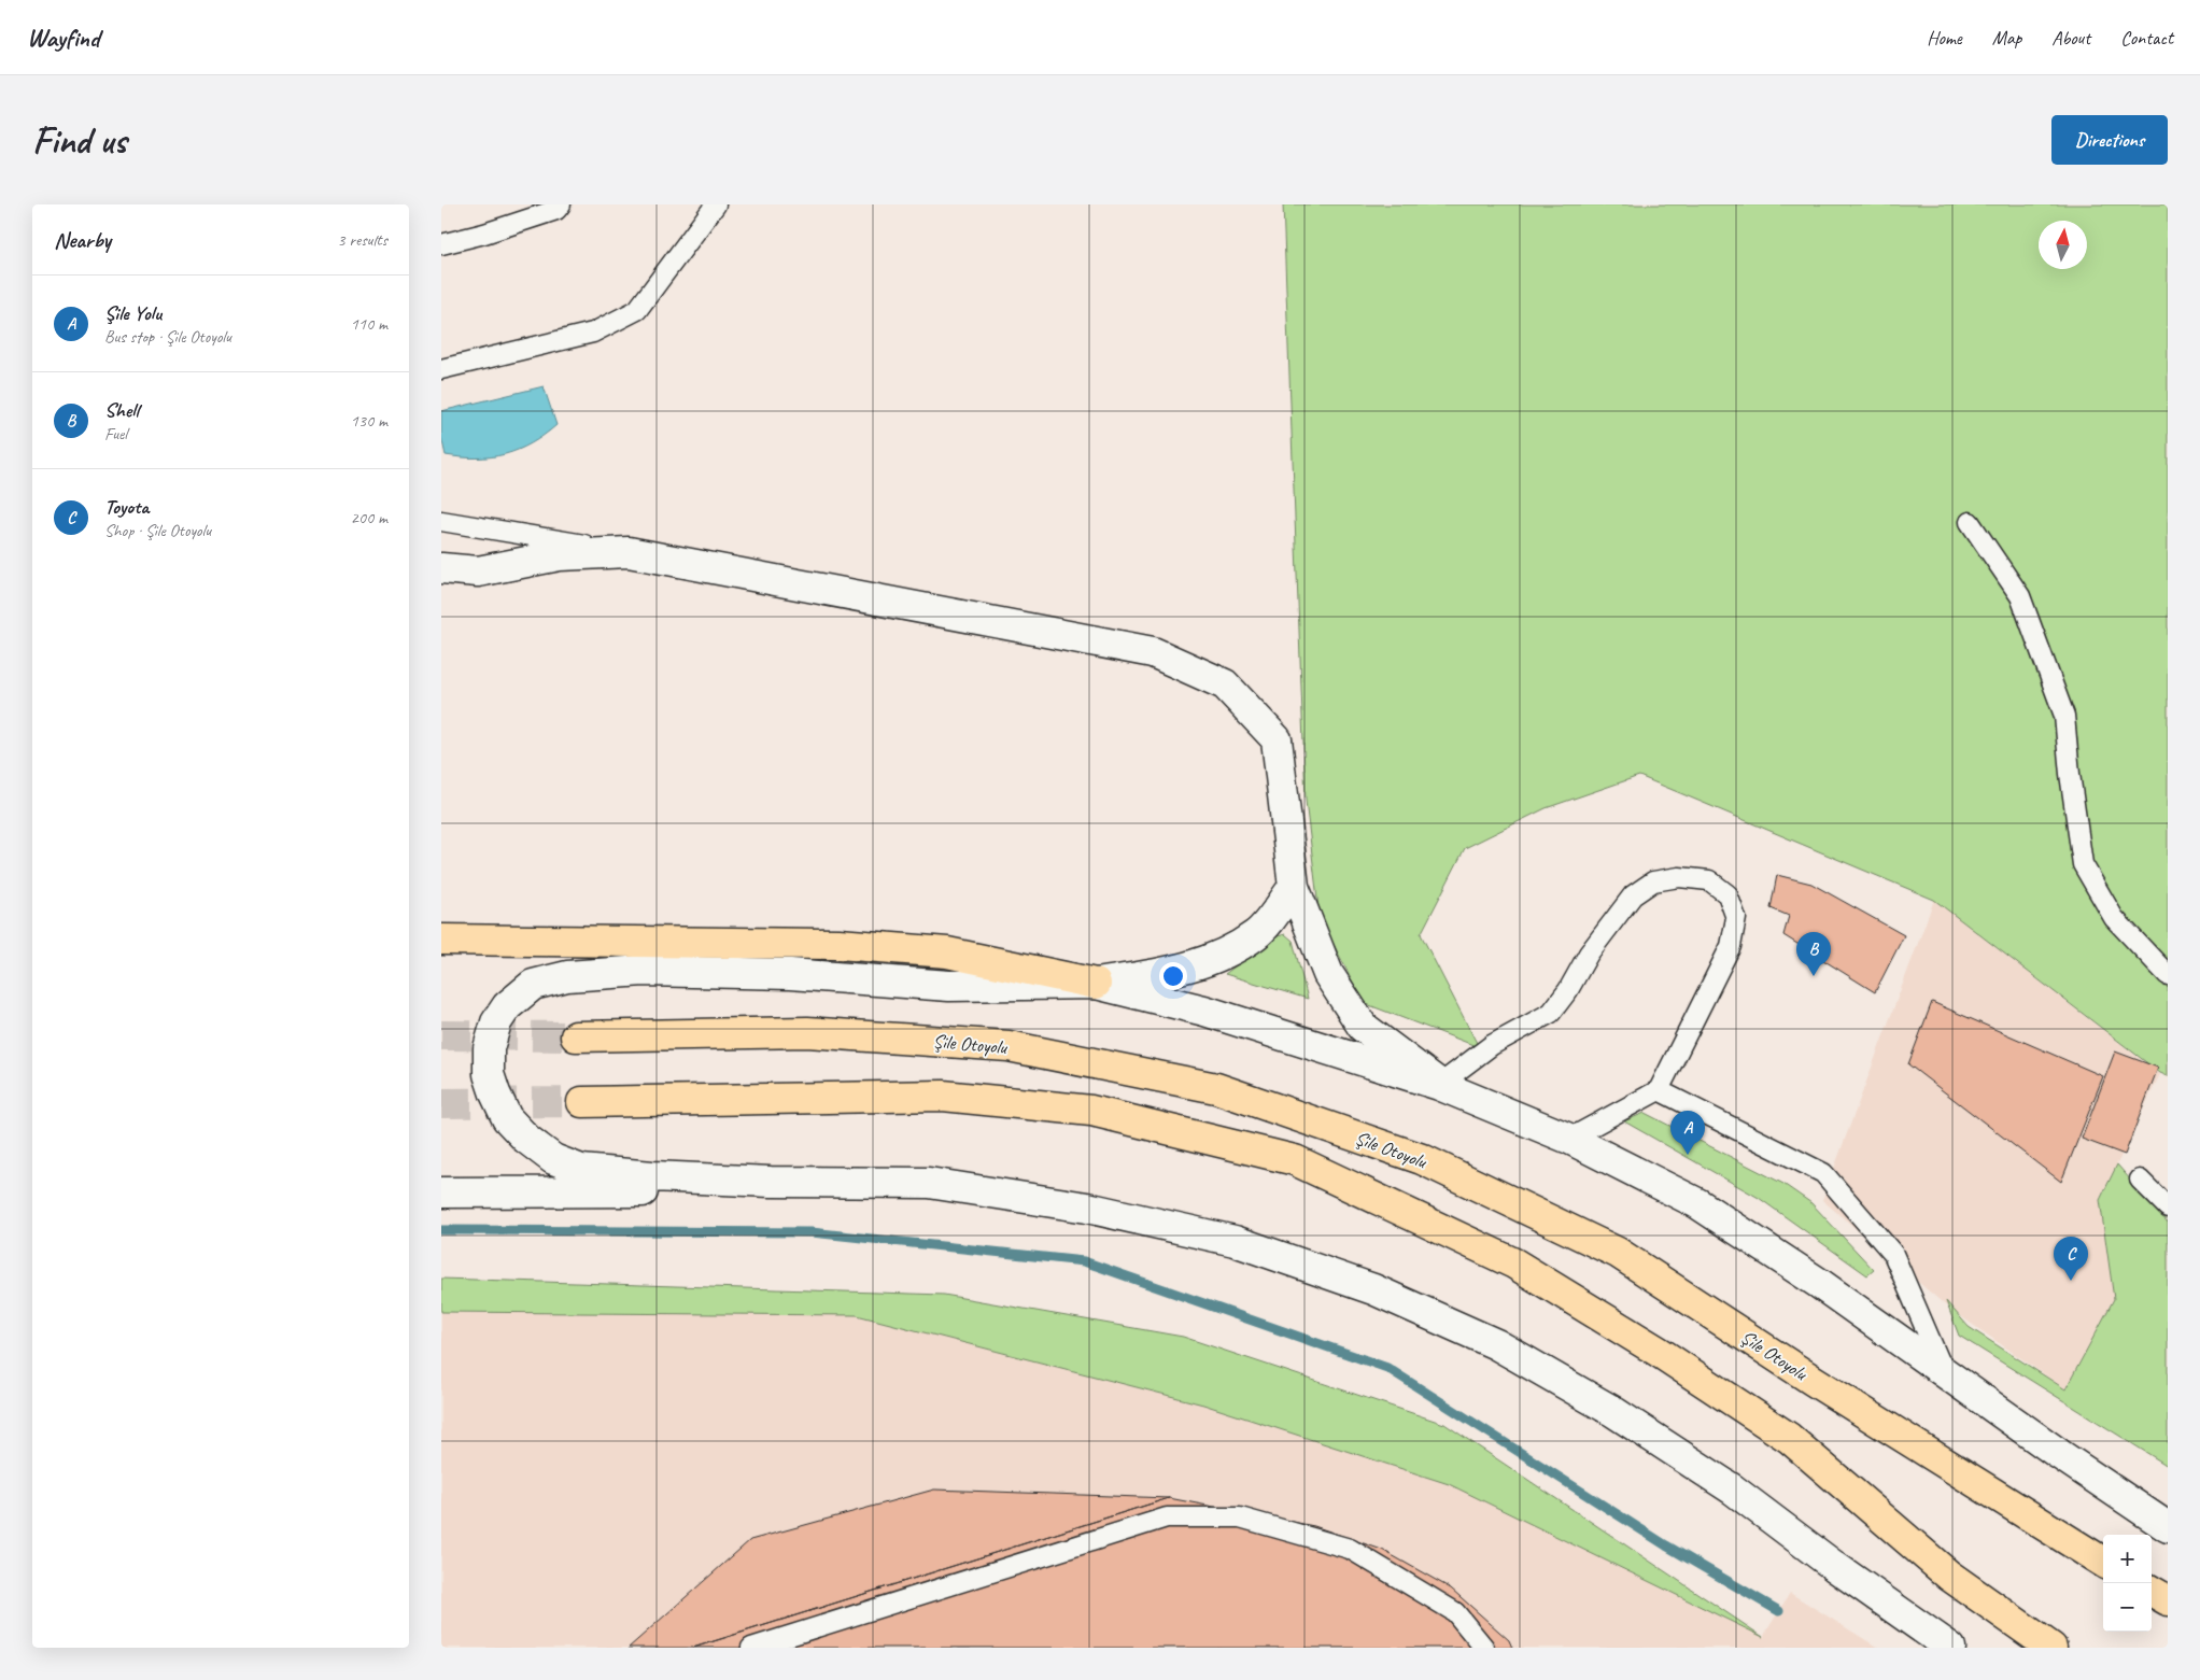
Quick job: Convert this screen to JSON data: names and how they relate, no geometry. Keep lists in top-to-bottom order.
{
  "streets": {
    "highway": ["Şile Otoyolu"]
  },
  "north": "top",
  "page": {
    "header": "Wayfind",
    "nav": [
      "Home",
      "Map",
      "About",
      "Contact"
    ],
    "buttons": "Directions",
    "title": "Find us",
    "heading": ["Nearby", "3 results"],
    "list": [
      {
        "mark": "A",
        "name": "Şile Yolu",
        "note": "Bus stop · Şile Otoyolu",
        "value": "110 m"
      },
      {
        "mark": "B",
        "name": "Shell",
        "note": "Fuel",
        "value": "130 m"
      },
      {
        "mark": "C",
        "name": "Toyota",
        "note": "Shop · Şile Otoyolu",
        "value": "200 m"
      }
    ],
    "pins": ["B", "A", "C"],
    "map_buttons": ["+", "−"]
  }
}
